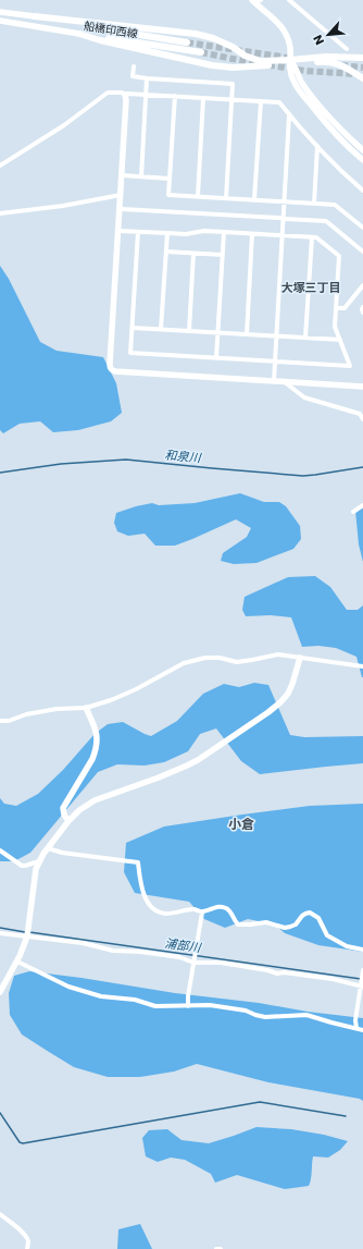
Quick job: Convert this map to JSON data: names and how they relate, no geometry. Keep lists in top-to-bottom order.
{
  "streets": {
    "main road": ["船橋印西線"]
  },
  "districts": ["大塚三丁目", "小倉"],
  "water": ["和泉川", "浦部川"],
  "north": "bottom left"
}
